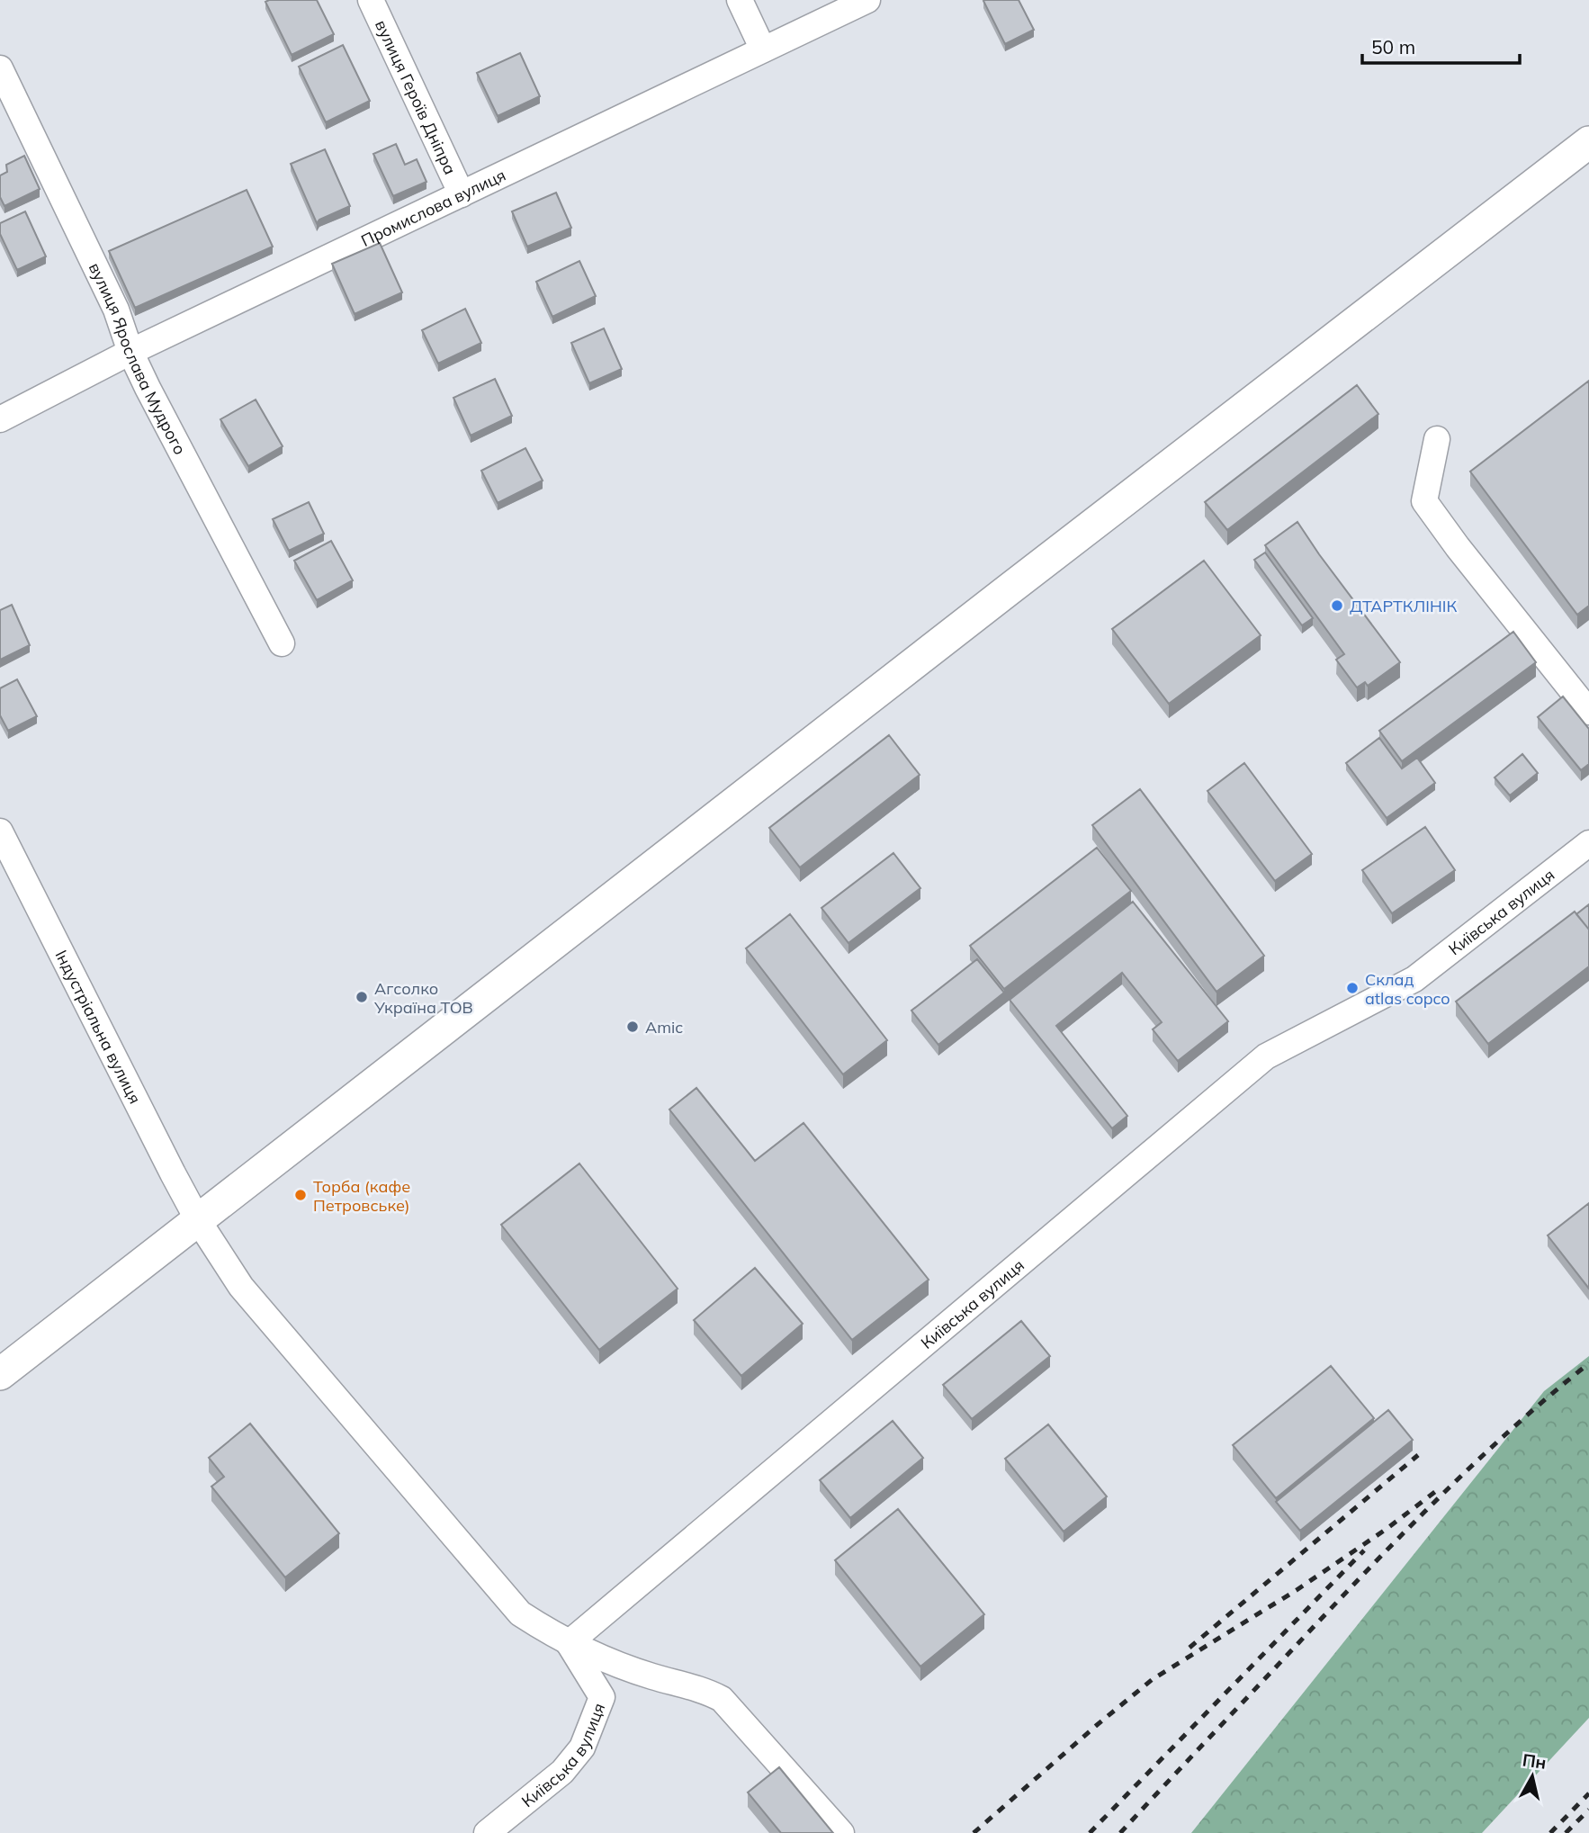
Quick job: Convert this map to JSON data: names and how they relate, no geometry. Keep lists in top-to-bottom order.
{
  "streets": {
    "street": [
      "вулиця Героїв Дніпра",
      "Промислова вулиця",
      "вулиця Ярослава Мудрого",
      "Київська вулиця",
      "Індустріальна вулиця"
    ]
  },
  "crossings": [
    ["вулиця Героїв Дніпра", "Промислова вулиця"],
    ["Промислова вулиця", "вулиця Ярослава Мудрого"],
    ["Київська вулиця", "Індустріальна вулиця"]
  ],
  "places": [
    "ДТАРТКЛІНІК",
    "Склад atlas copco",
    "Агсолко Україна ТОВ",
    "Amic",
    "Торба (кафе Петровське)"
  ],
  "scale_bar": "50 m",
  "north": "top"
}
